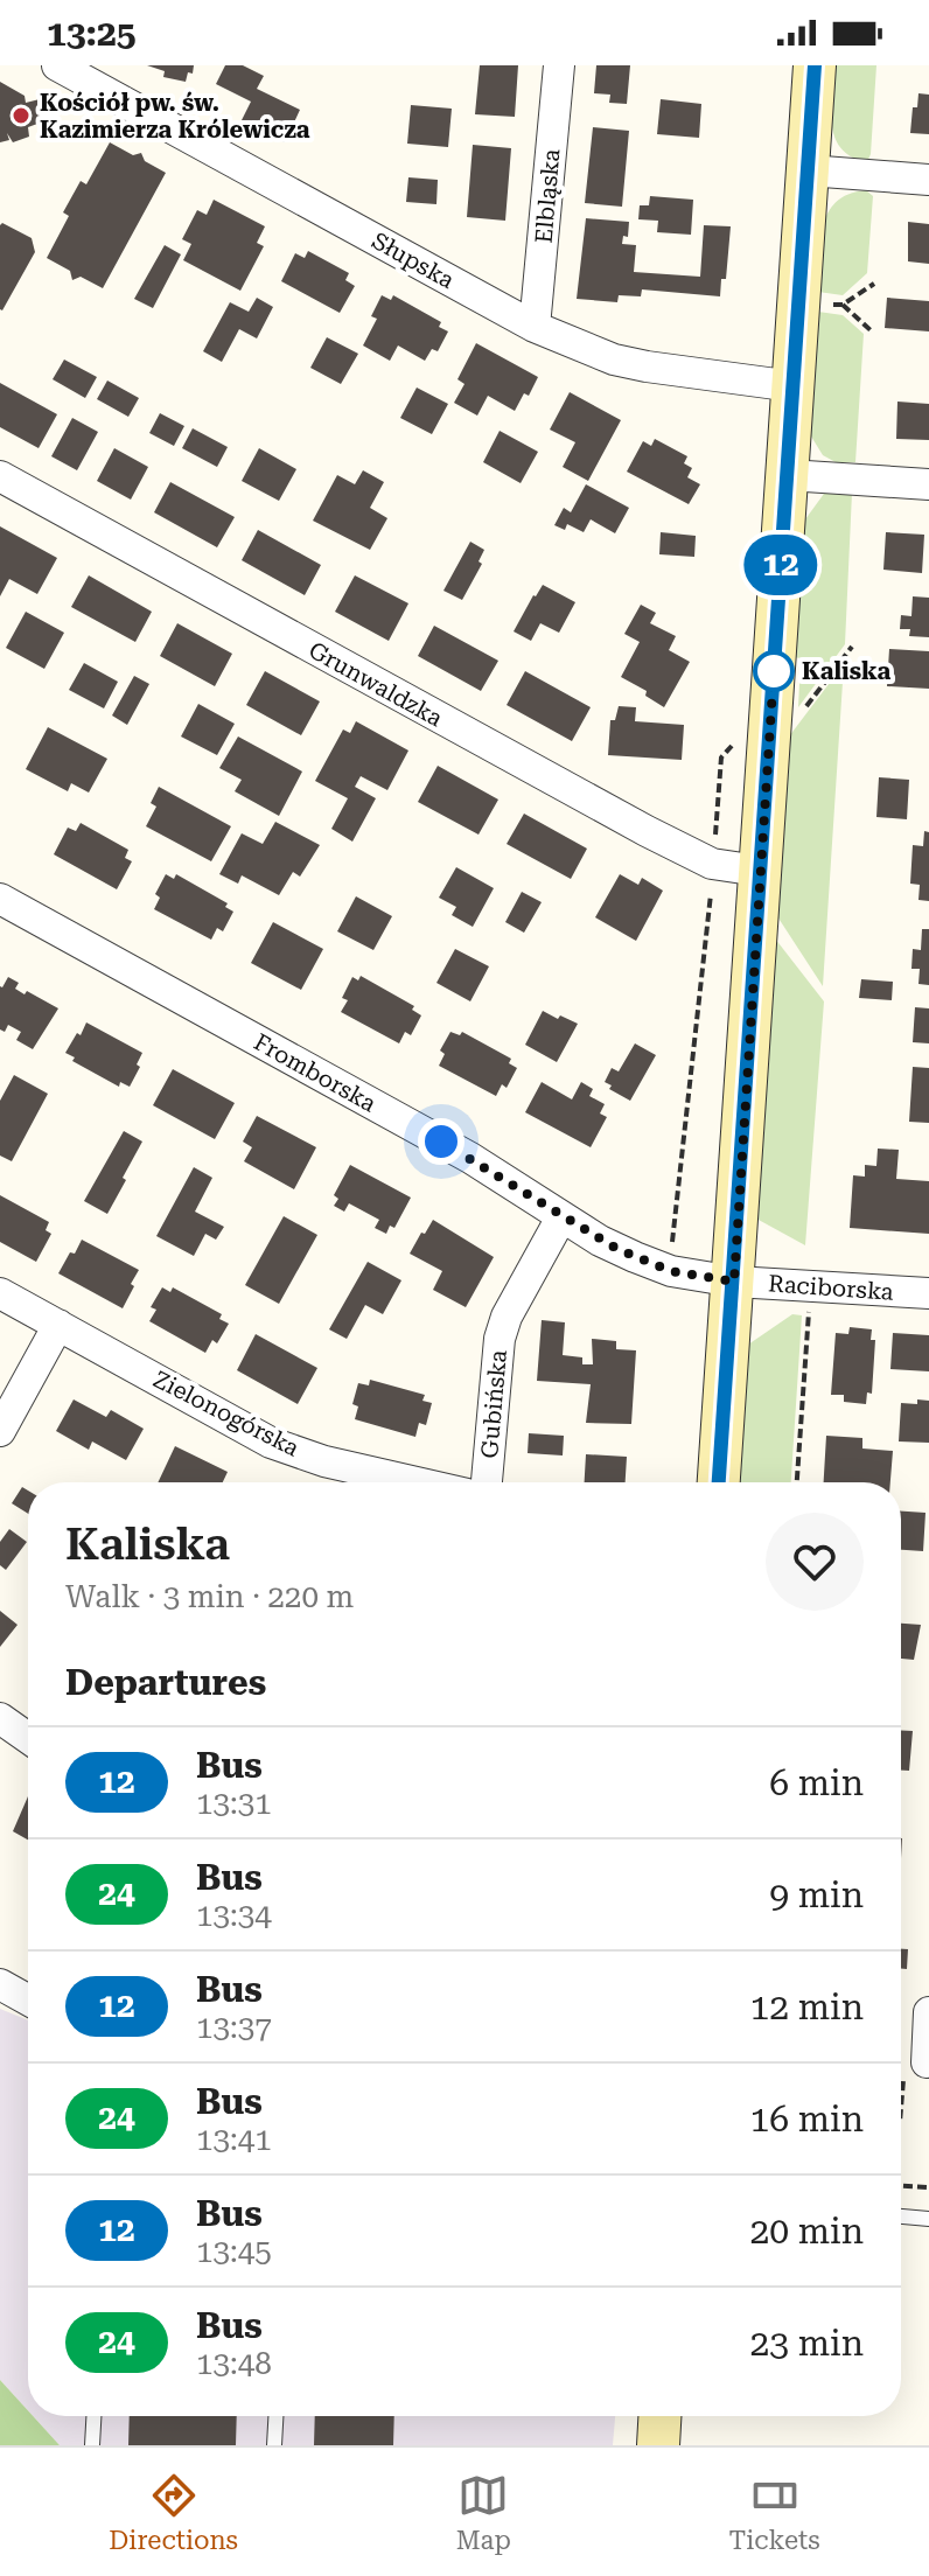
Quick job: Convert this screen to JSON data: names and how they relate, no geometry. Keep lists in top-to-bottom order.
{
  "streets": {
    "street": [
      "Elbląska",
      "Słupska",
      "Grunwaldzka",
      "Fromborska",
      "Raciborska",
      "Gubińska",
      "Zielonogórska"
    ]
  },
  "crossings": [
    ["Elbląska", "Słupska"],
    ["Fromborska", "Raciborska"],
    ["Fromborska", "Gubińska"]
  ],
  "places": ["Kościół pw. św. Kazimierza Królewicza", "Kaliska"],
  "lines": ["bus line 12"],
  "page": {
    "status": "13:25",
    "on_map": "12",
    "heading": [
      ["Kaliska", "Walk · 3 min · 220 m"],
      "Departures"
    ],
    "list": [
      {
        "mark": "12",
        "name": "Bus",
        "note": "13:31",
        "value": "6 min"
      },
      {
        "mark": "24",
        "name": "Bus",
        "note": "13:34",
        "value": "9 min"
      },
      {
        "mark": "12",
        "name": "Bus",
        "note": "13:37",
        "value": "12 min"
      },
      {
        "mark": "24",
        "name": "Bus",
        "note": "13:41",
        "value": "16 min"
      },
      {
        "mark": "12",
        "name": "Bus",
        "note": "13:45",
        "value": "20 min"
      },
      {
        "mark": "24",
        "name": "Bus",
        "note": "13:48",
        "value": "23 min"
      }
    ],
    "tabs": ["Directions", "Map", "Tickets"]
  }
}
